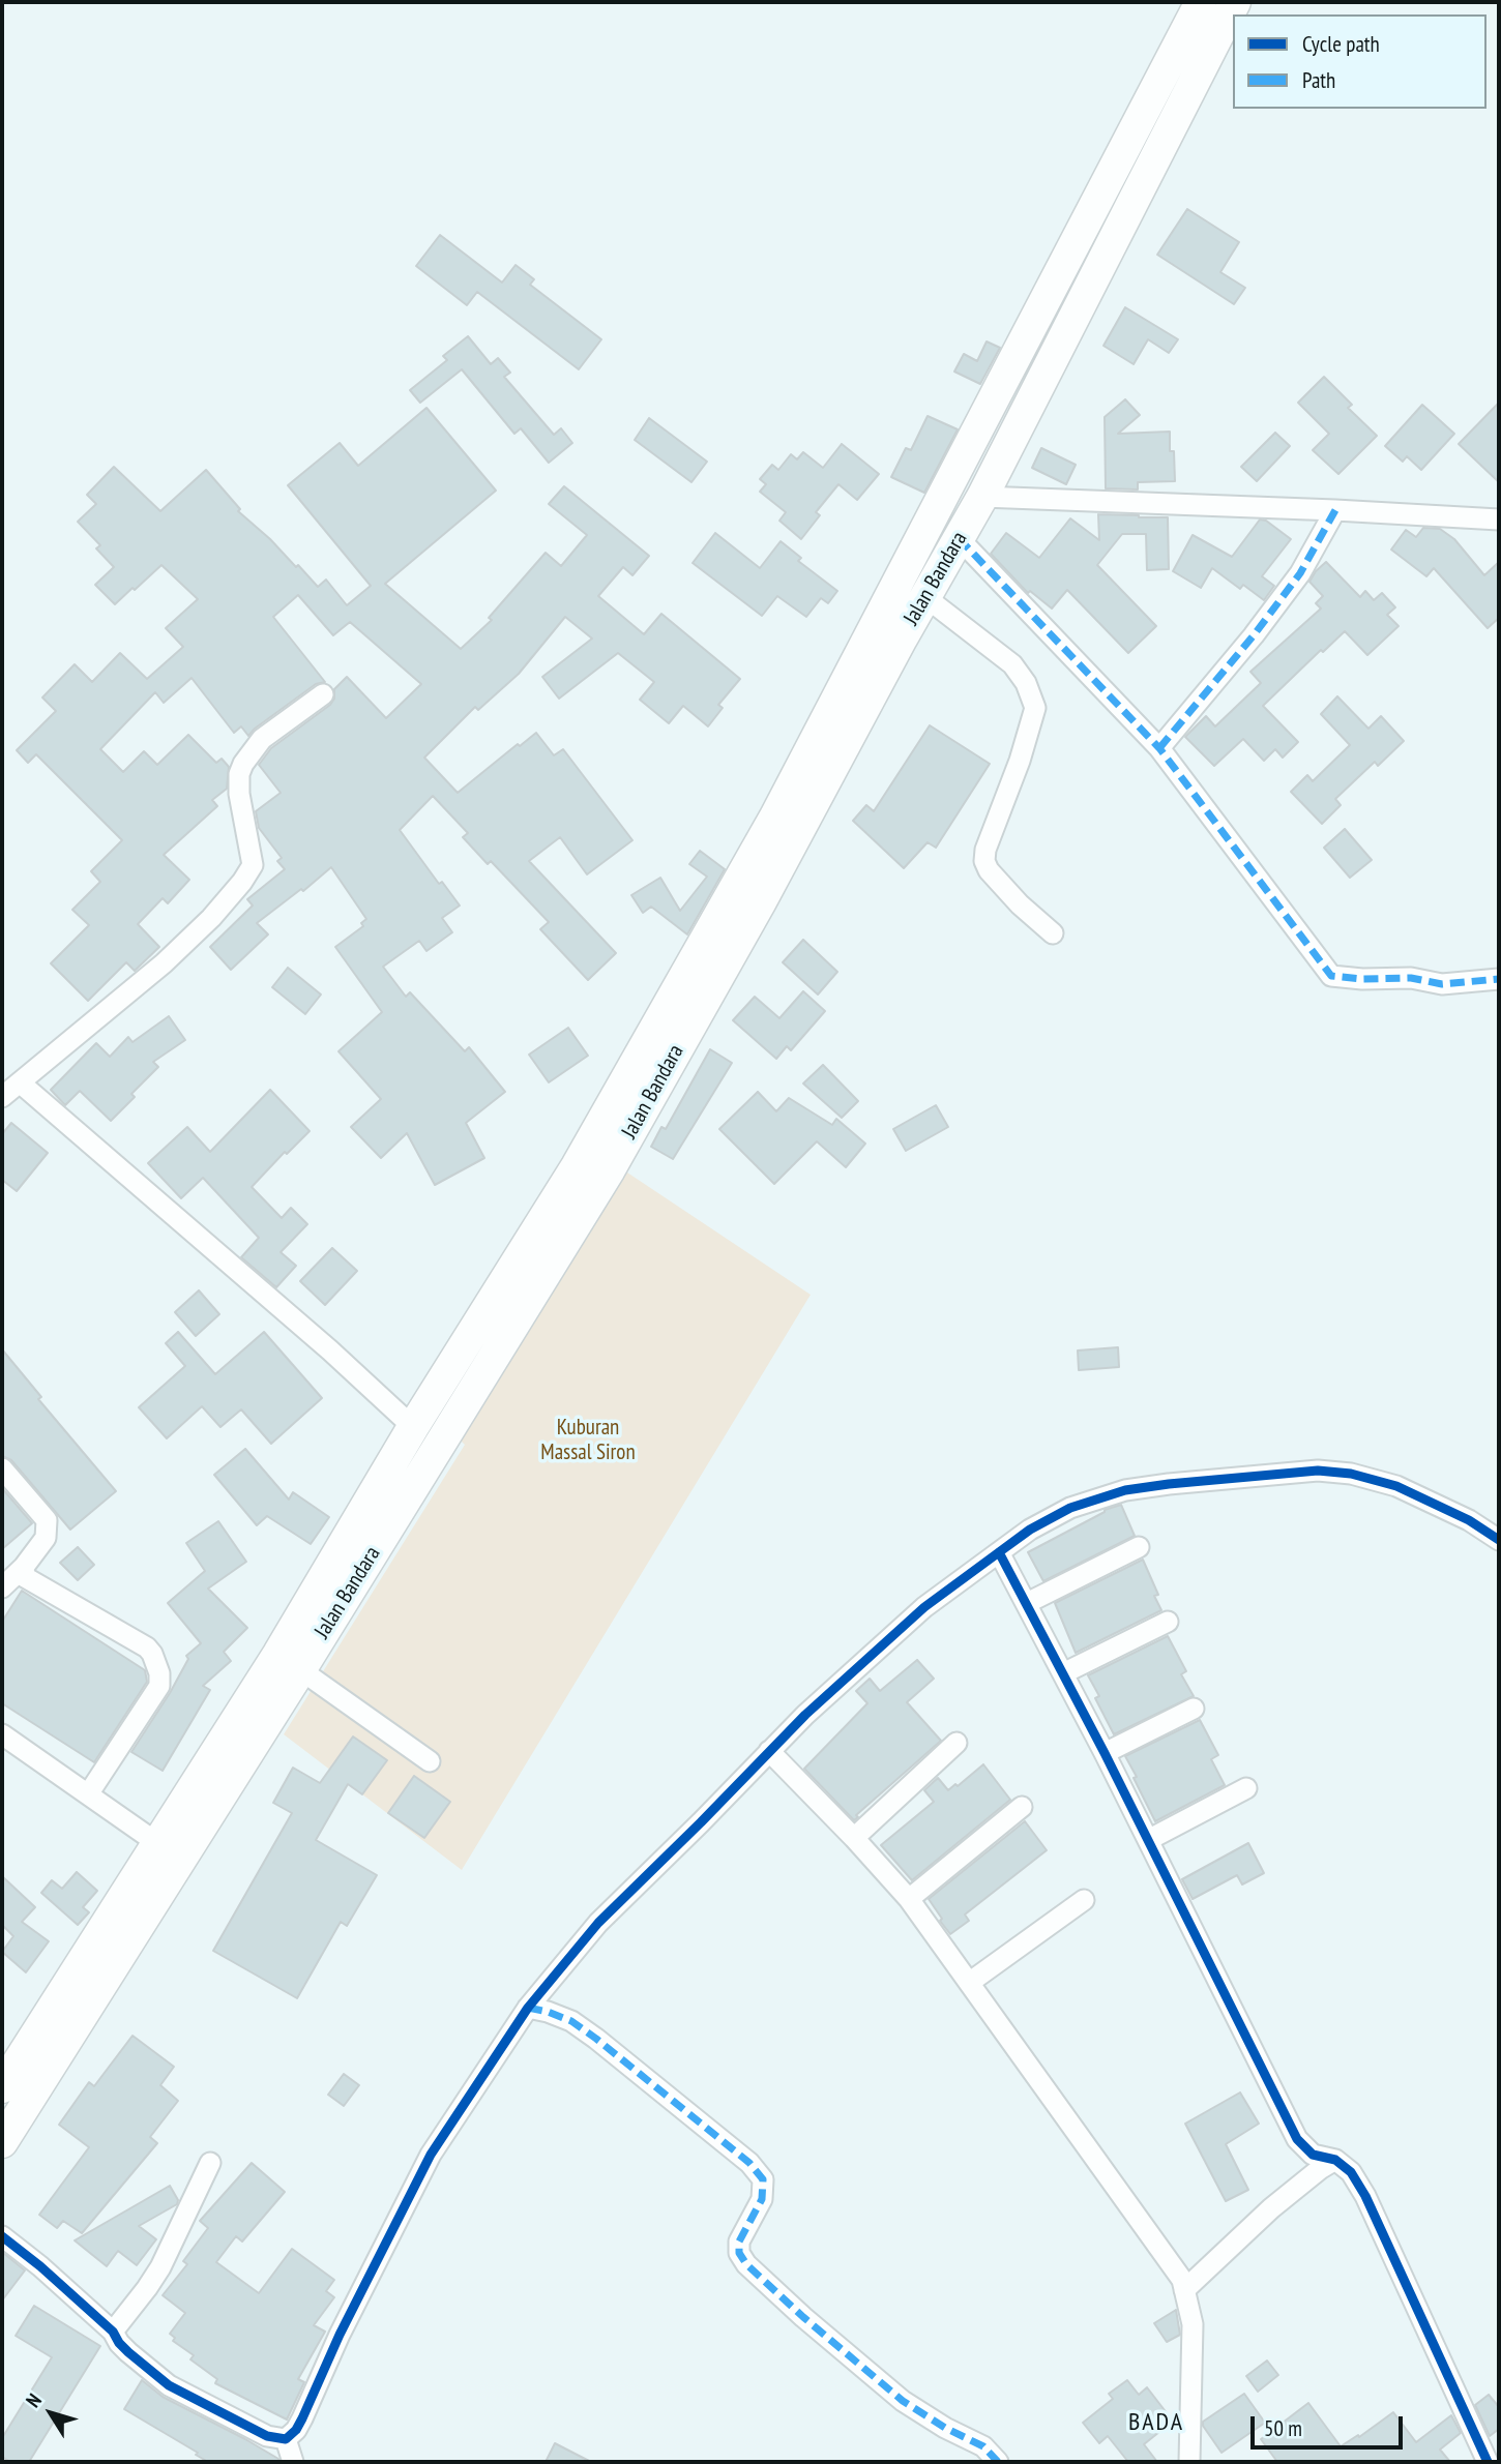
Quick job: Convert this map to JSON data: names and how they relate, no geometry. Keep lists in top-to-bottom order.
{
  "streets": {
    "highway": ["Jalan Bandara"]
  },
  "districts": ["BADA"],
  "parks": ["Kuburan Massal Siron"],
  "legend": ["Cycle path", "Path"],
  "scale_bar": "50 m",
  "north": "top left"
}
